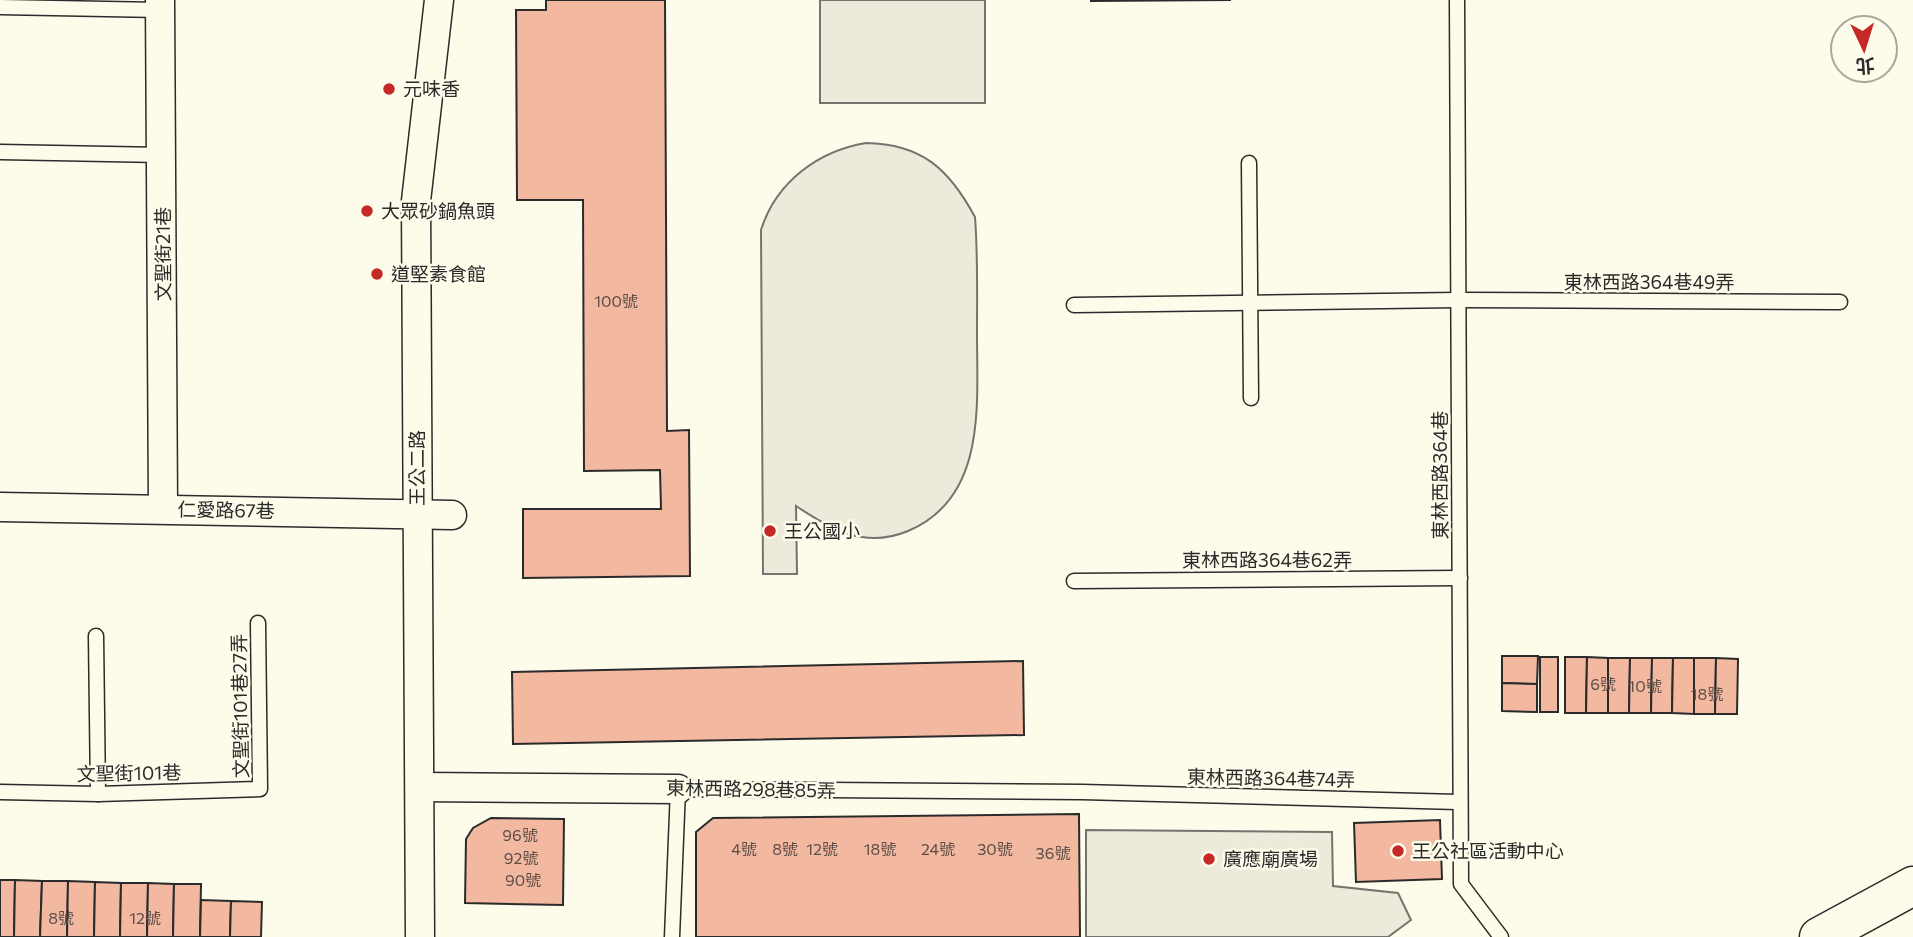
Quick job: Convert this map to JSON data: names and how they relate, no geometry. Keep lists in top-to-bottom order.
{
  "streets": {
    "street": [
      "文聖街21巷",
      "王公二路",
      "仁愛路67巷",
      "東林西路298巷85弄"
    ],
    "lane": [
      "東林西路364巷49弄",
      "東林西路364巷",
      "東林西路364巷62弄",
      "文聖街101巷27弄",
      "文聖街101巷",
      "東林西路364巷74弄"
    ]
  },
  "crossings": [
    ["文聖街21巷", "仁愛路67巷"],
    ["東林西路364巷49弄", "東林西路364巷"],
    ["王公二路", "仁愛路67巷"],
    ["王公二路", "東林西路298巷85弄"],
    ["東林西路364巷", "東林西路364巷62弄"],
    ["東林西路364巷", "東林西路364巷74弄"],
    ["文聖街101巷27弄", "文聖街101巷"],
    ["東林西路364巷74弄", "東林西路298巷85弄"]
  ],
  "places": [
    "元味香",
    "大眾砂鍋魚頭",
    "道堅素食館",
    "王公國小",
    "王公社區活動中心",
    "廣應廟廣場"
  ],
  "house_numbers": [
    "100號",
    "6號",
    "10號",
    "18號",
    "96號",
    "4號",
    "8號",
    "12號",
    "18號",
    "24號",
    "30號",
    "36號",
    "92號",
    "90號",
    "8號",
    "12號"
  ],
  "north": "bottom"
}
